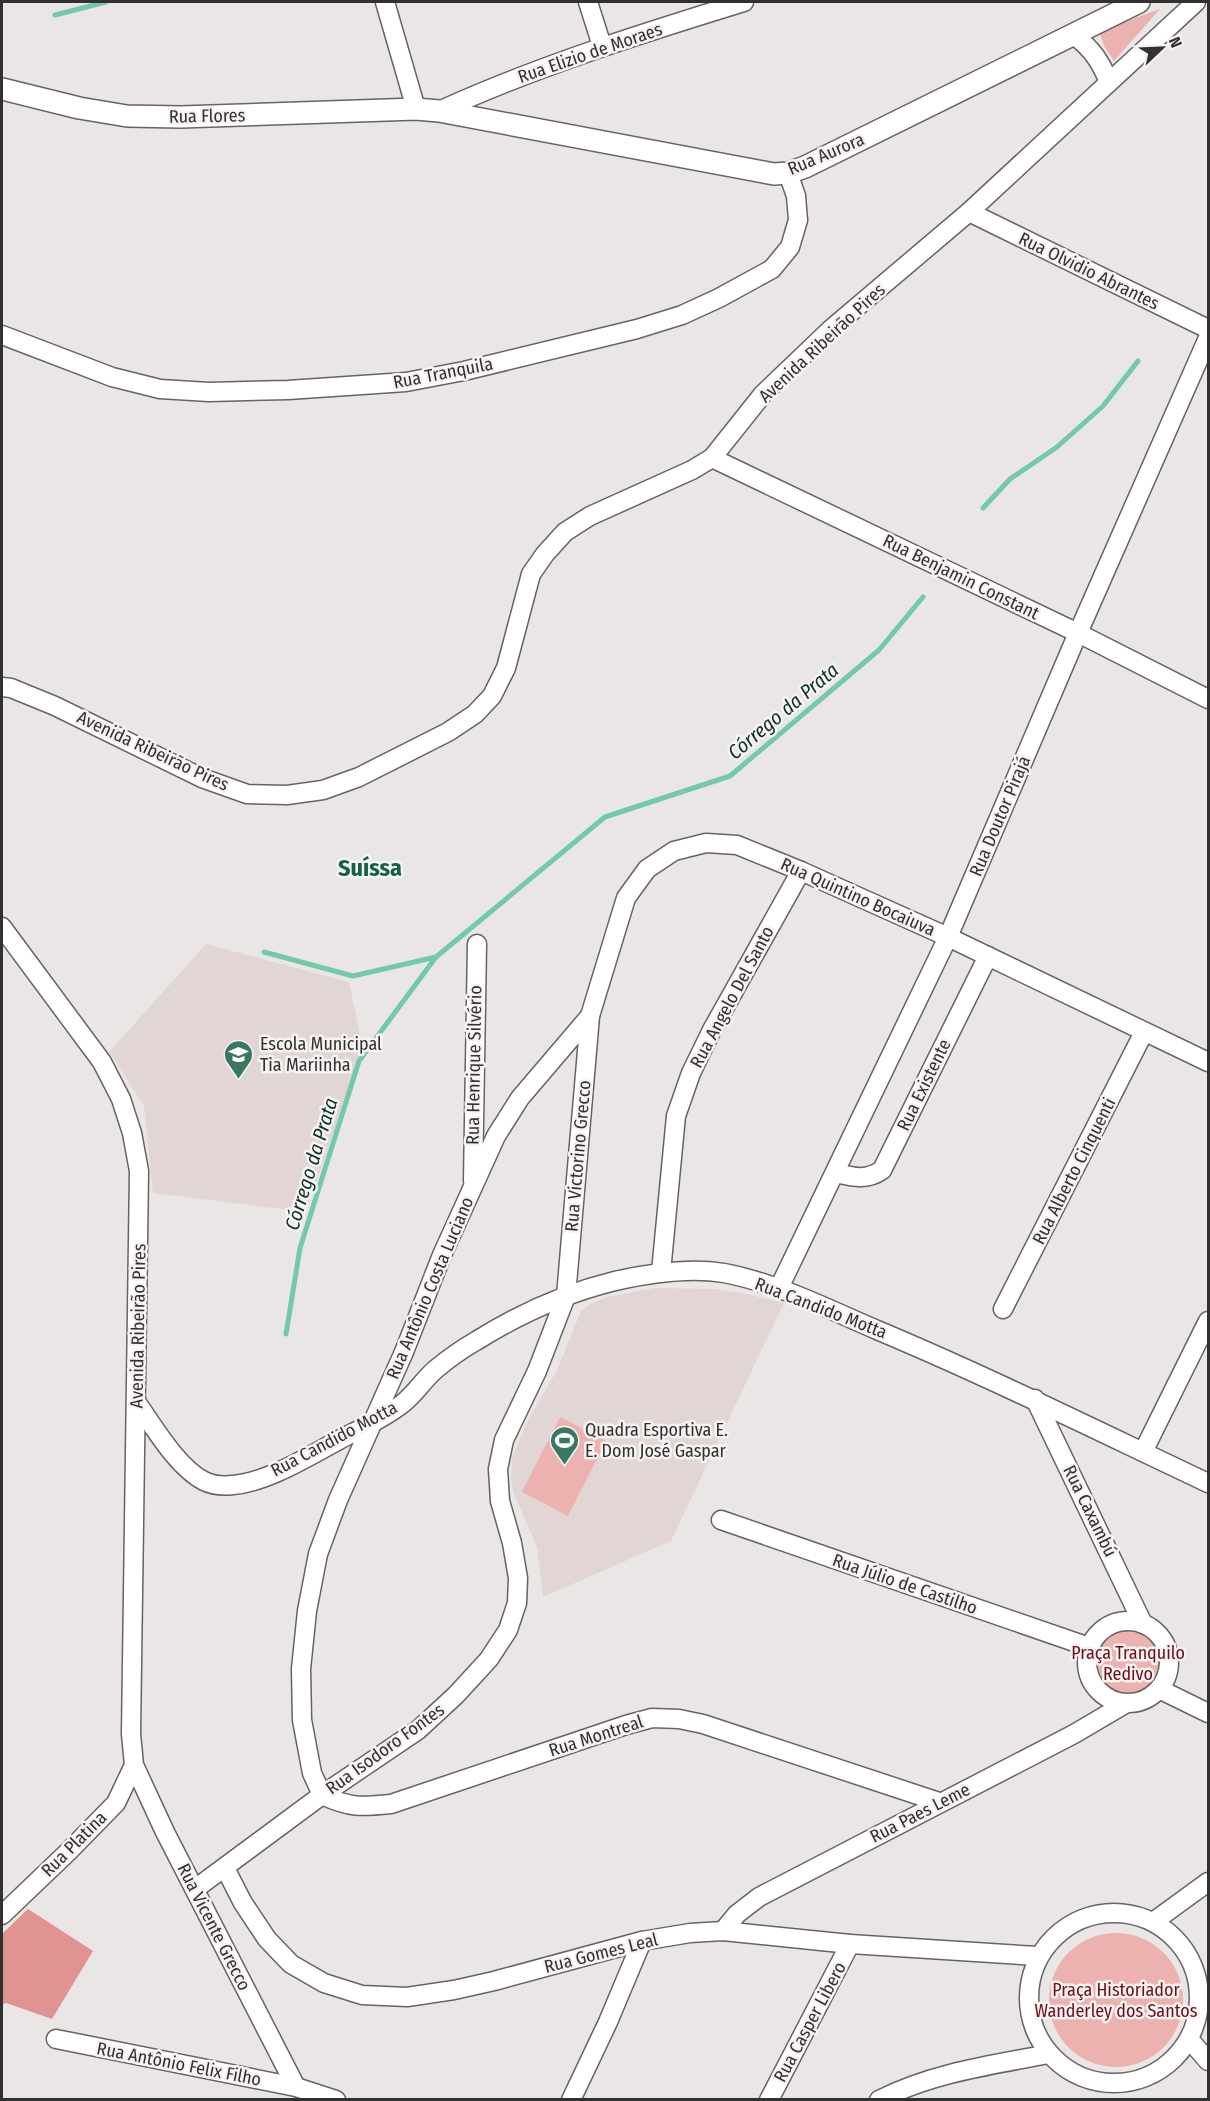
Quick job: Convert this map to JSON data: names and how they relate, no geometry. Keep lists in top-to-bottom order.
{
  "streets": {
    "street": [
      "Rua Elizio de Moraes",
      "Rua Flores",
      "Rua Aurora",
      "Rua Olvidio Abrantes",
      "Avenida Ribeirão Pires",
      "Rua Tranquila",
      "Rua Benjamin Constant",
      "Rua Doutor Pirajá",
      "Rua Quintino Bocaiuva",
      "Rua Angelo Del Santo",
      "Rua Henrique Silvério",
      "Rua Existente",
      "Rua Victorino Grecco",
      "Rua Alberto Cinquenti",
      "Rua Antônio Costa Luciano",
      "Rua Candido Motta",
      "Rua Caxambú",
      "Rua Júlio de Castilho",
      "Rua Montreal",
      "Rua Isodoro Fontes",
      "Rua Paes Leme",
      "Rua Platina",
      "Rua Vicente Grecco",
      "Rua Gomes Leal",
      "Rua Casper Libero",
      "Rua Antônio Felix Filho"
    ]
  },
  "crossings": [
    ["Rua Elizio de Moraes", "Rua Aurora"],
    ["Rua Flores", "Rua Aurora"],
    ["Rua Aurora", "Rua Tranquila"],
    ["Rua Olvidio Abrantes", "Avenida Ribeirão Pires"],
    ["Avenida Ribeirão Pires", "Rua Benjamin Constant"],
    ["Avenida Ribeirão Pires", "Rua Candido Motta"],
    ["Avenida Ribeirão Pires", "Rua Platina"],
    ["Avenida Ribeirão Pires", "Rua Vicente Grecco"],
    ["Rua Benjamin Constant", "Rua Doutor Pirajá"],
    ["Rua Doutor Pirajá", "Rua Quintino Bocaiuva"],
    ["Rua Doutor Pirajá", "Rua Existente"],
    ["Rua Doutor Pirajá", "Rua Candido Motta"],
    ["Rua Quintino Bocaiuva", "Rua Angelo Del Santo"],
    ["Rua Quintino Bocaiuva", "Rua Existente"],
    ["Rua Quintino Bocaiuva", "Rua Victorino Grecco"],
    ["Rua Quintino Bocaiuva", "Rua Alberto Cinquenti"],
    ["Rua Quintino Bocaiuva", "Rua Antônio Costa Luciano"],
    ["Rua Angelo Del Santo", "Rua Candido Motta"],
    ["Rua Henrique Silvério", "Rua Antônio Costa Luciano"],
    ["Rua Victorino Grecco", "Rua Antônio Costa Luciano"],
    ["Rua Victorino Grecco", "Rua Candido Motta"],
    ["Rua Victorino Grecco", "Rua Isodoro Fontes"],
    ["Rua Antônio Costa Luciano", "Rua Candido Motta"],
    ["Rua Antônio Costa Luciano", "Rua Montreal"],
    ["Rua Antônio Costa Luciano", "Rua Isodoro Fontes"],
    ["Rua Candido Motta", "Rua Caxambú"],
    ["Rua Candido Motta", "Rua Isodoro Fontes"],
    ["Rua Caxambú", "Rua Júlio de Castilho"],
    ["Rua Caxambú", "Rua Paes Leme"],
    ["Rua Júlio de Castilho", "Rua Paes Leme"],
    ["Rua Montreal", "Rua Isodoro Fontes"],
    ["Rua Montreal", "Rua Paes Leme"],
    ["Rua Isodoro Fontes", "Rua Vicente Grecco"],
    ["Rua Isodoro Fontes", "Rua Gomes Leal"],
    ["Rua Paes Leme", "Rua Gomes Leal"],
    ["Rua Platina", "Rua Vicente Grecco"],
    ["Rua Vicente Grecco", "Rua Antônio Felix Filho"],
    ["Rua Gomes Leal", "Rua Casper Libero"]
  ],
  "districts": ["Suíssa"],
  "water": ["Córrego da Prata"],
  "parks": ["Praça Tranquilo Redivo", "Praça Historiador Wanderley dos Santos"],
  "places": {
    "school or university": ["Escola Municipal Tia Mariinha"],
    "sports": ["Quadra Esportiva E. E. Dom José Gaspar"]
  },
  "north": "top right"
}
